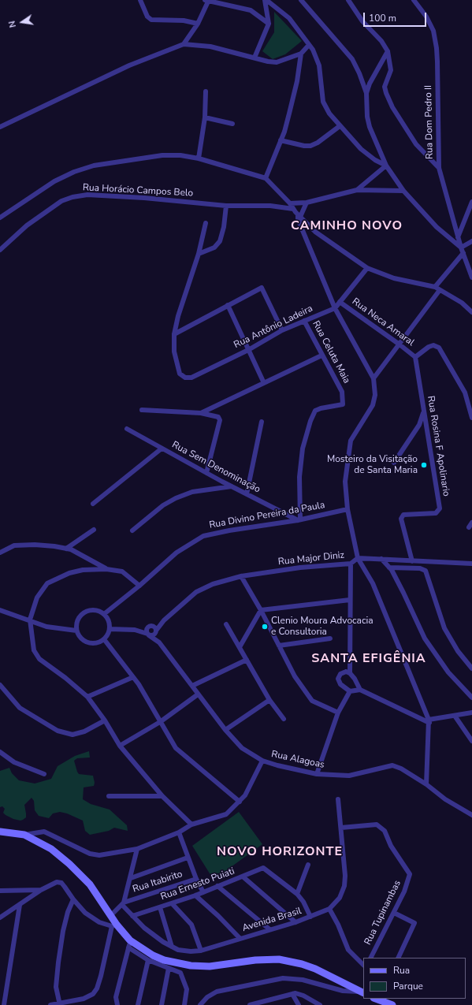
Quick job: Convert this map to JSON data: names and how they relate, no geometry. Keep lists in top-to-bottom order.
{
  "streets": {
    "street": [
      "Rua Dom Pedro II",
      "Rua Horácio Campos Belo",
      "Rua Neca Amaral",
      "Rua Antônio Ladeira",
      "Rua Celuta Maia",
      "Rua Rosina F Apolinario",
      "Rua Sem Denominação",
      "Rua Divino Pereira da Paula",
      "Rua Major Diniz",
      "Rua Alagoas",
      "Rua Itabirito",
      "Rua Ernesto Puiati",
      "Rua Tupinambas",
      "Avenida Brasil"
    ]
  },
  "crossings": [
    ["Rua Neca Amaral", "Rua Antônio Ladeira"],
    ["Rua Neca Amaral", "Rua Rosina F Apolinario"],
    ["Rua Antônio Ladeira", "Rua Celuta Maia"],
    ["Rua Celuta Maia", "Rua Sem Denominação"],
    ["Rua Celuta Maia", "Rua Divino Pereira da Paula"],
    ["Rua Rosina F Apolinario", "Rua Major Diniz"],
    ["Rua Sem Denominação", "Rua Divino Pereira da Paula"],
    ["Rua Divino Pereira da Paula", "Rua Alagoas"],
    ["Rua Major Diniz", "Rua Alagoas"],
    ["Rua Itabirito", "Avenida Brasil"],
    ["Rua Ernesto Puiati", "Avenida Brasil"],
    ["Rua Tupinambas", "Avenida Brasil"]
  ],
  "districts": ["CAMINHO NOVO", "SANTA EFIGÊNIA", "NOVO HORIZONTE"],
  "places": ["Mosteiro da Visitação de Santa Maria", "Clenio Moura Advocacia e Consultoria"],
  "legend": ["Rua", "Parque"],
  "scale_bar": "100 m",
  "north": "left"
}
